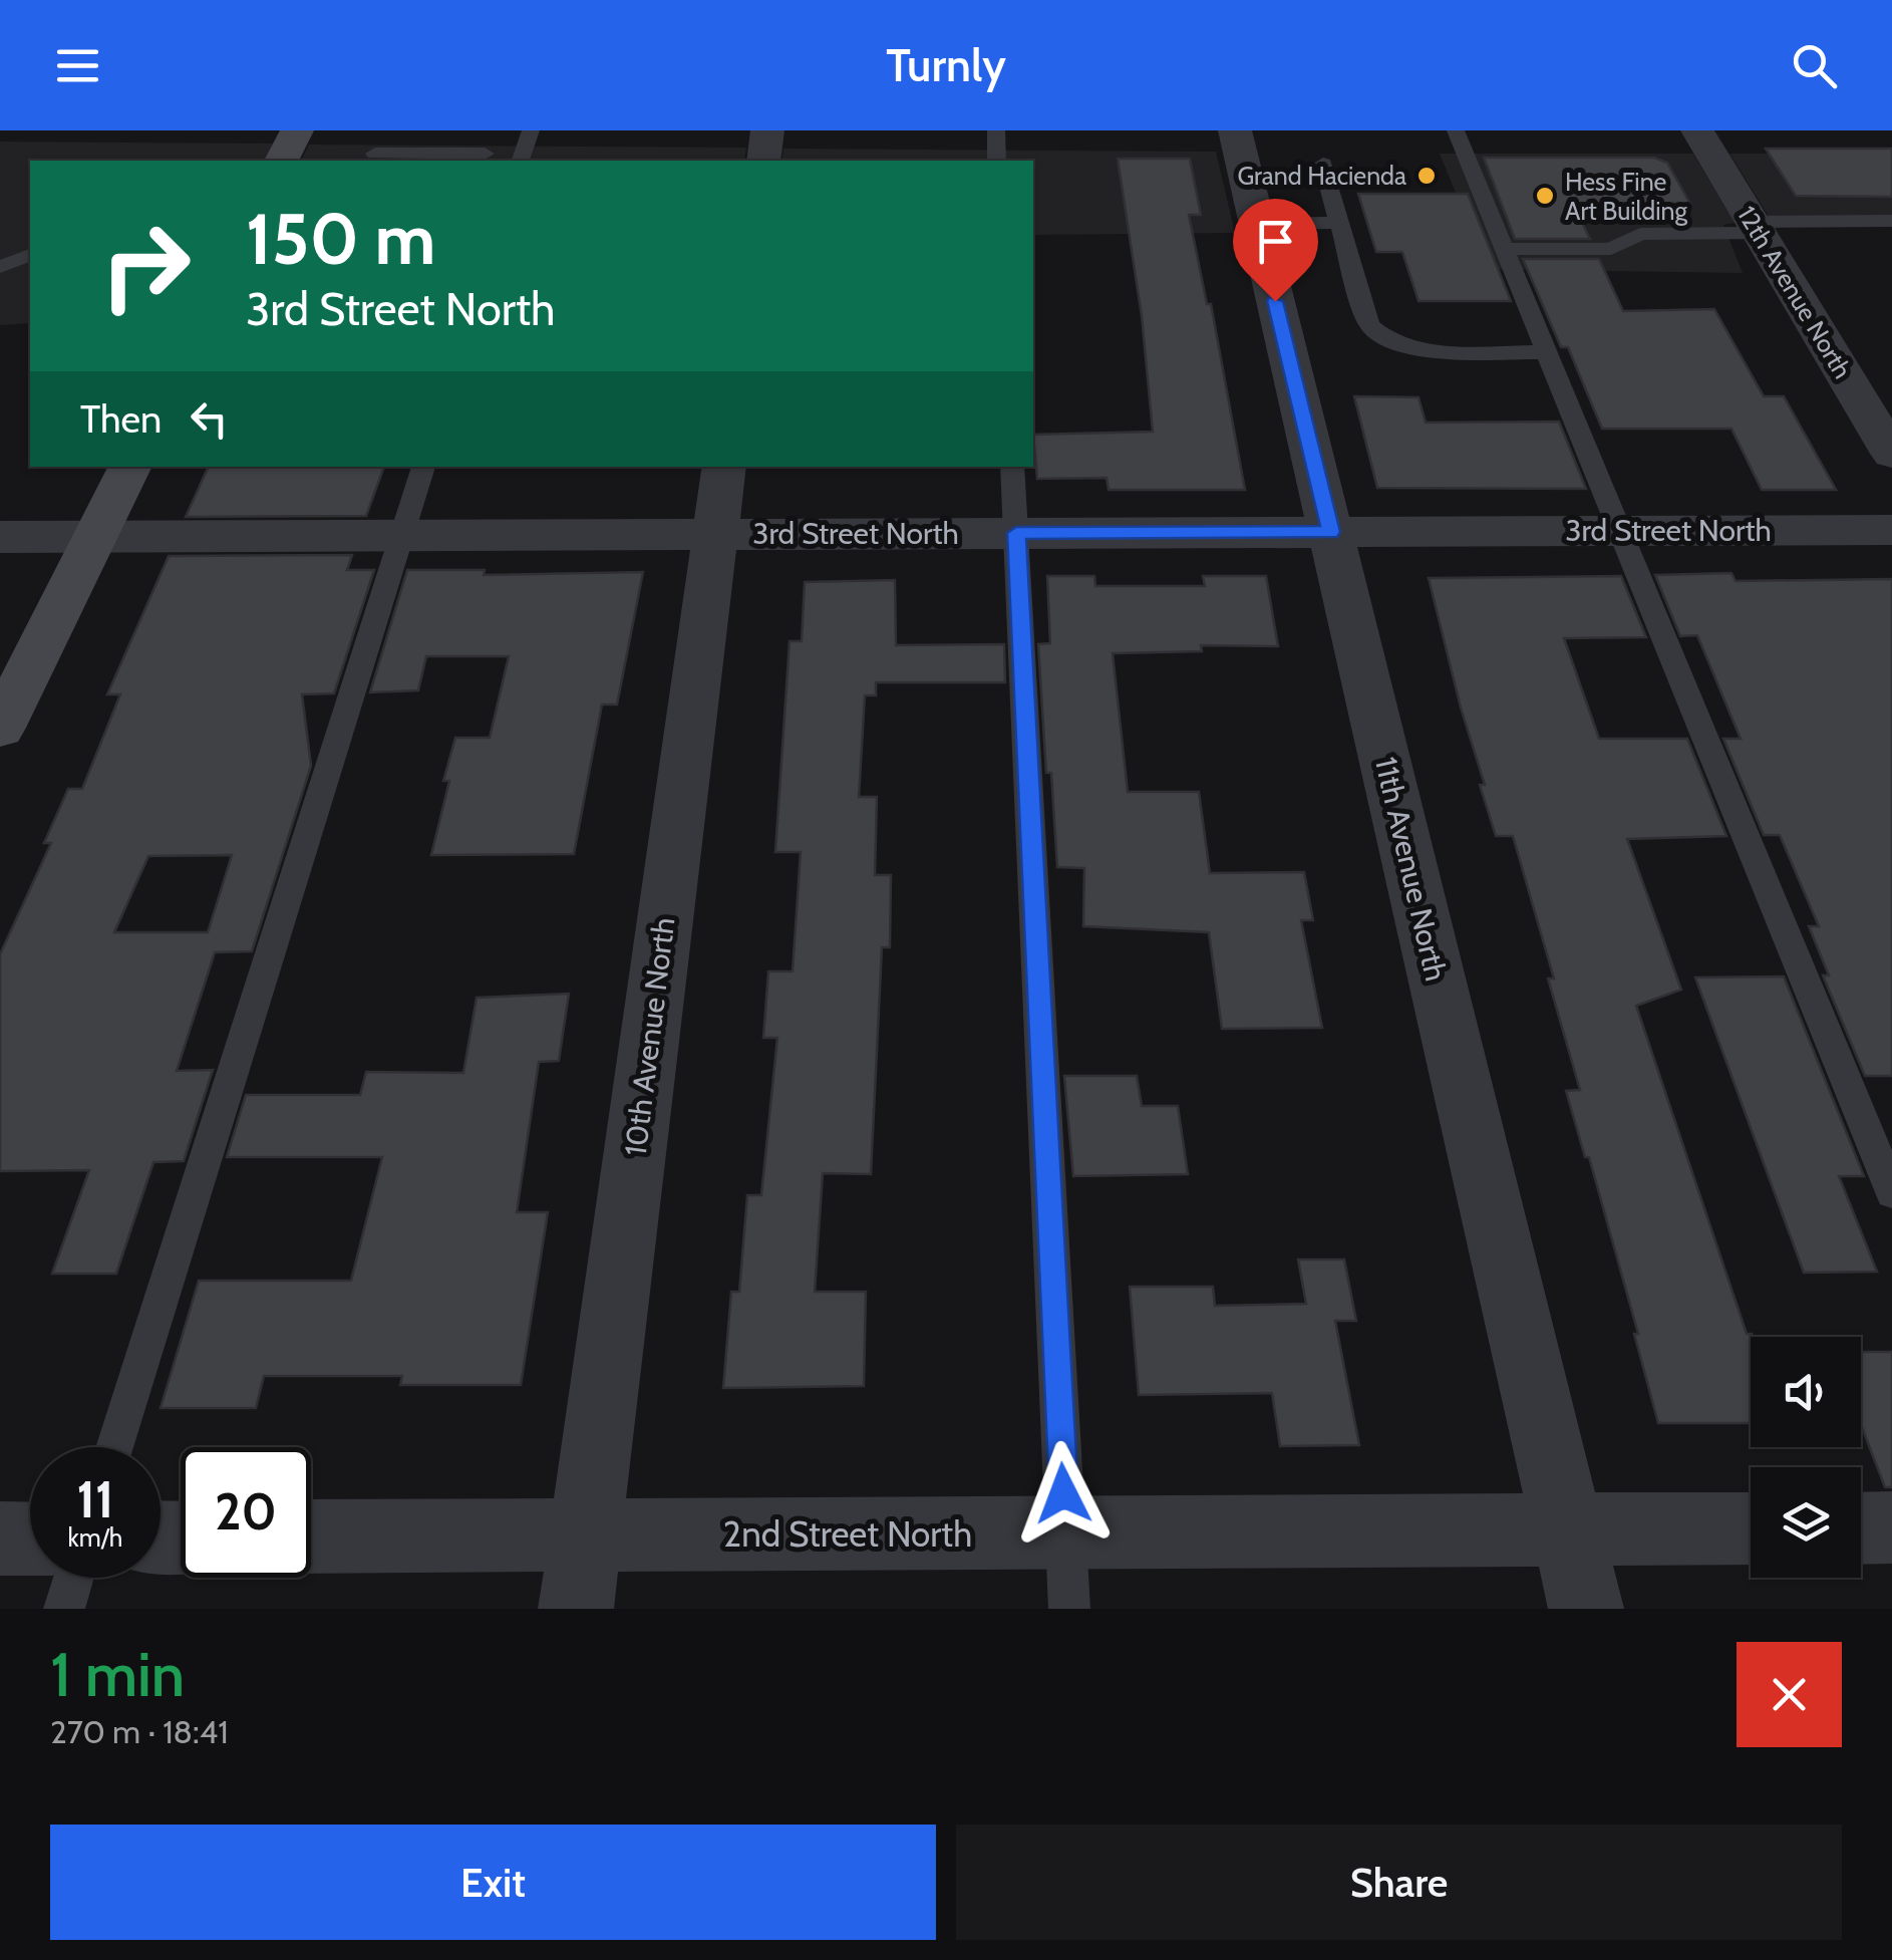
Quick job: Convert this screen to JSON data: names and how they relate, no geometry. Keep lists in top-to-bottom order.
{
  "streets": {
    "street": [
      "12th Avenue North",
      "3rd Street North",
      "11th Avenue North",
      "10th Avenue North",
      "2nd Street North"
    ]
  },
  "crossings": [
    ["3rd Street North", "11th Avenue North"],
    ["3rd Street North", "10th Avenue North"],
    ["11th Avenue North", "2nd Street North"],
    ["10th Avenue North", "2nd Street North"]
  ],
  "places": ["Grand Hacienda", "Hess Fine Art Building"],
  "page": {
    "header": "Turnly",
    "turn": ["150 m", "3rd Street North"],
    "then": "Then",
    "speed": "11 km/h",
    "limit": "20",
    "heading": ["1 min", "270 m · 18:41"],
    "buttons": ["Exit", "Share"]
  }
}
